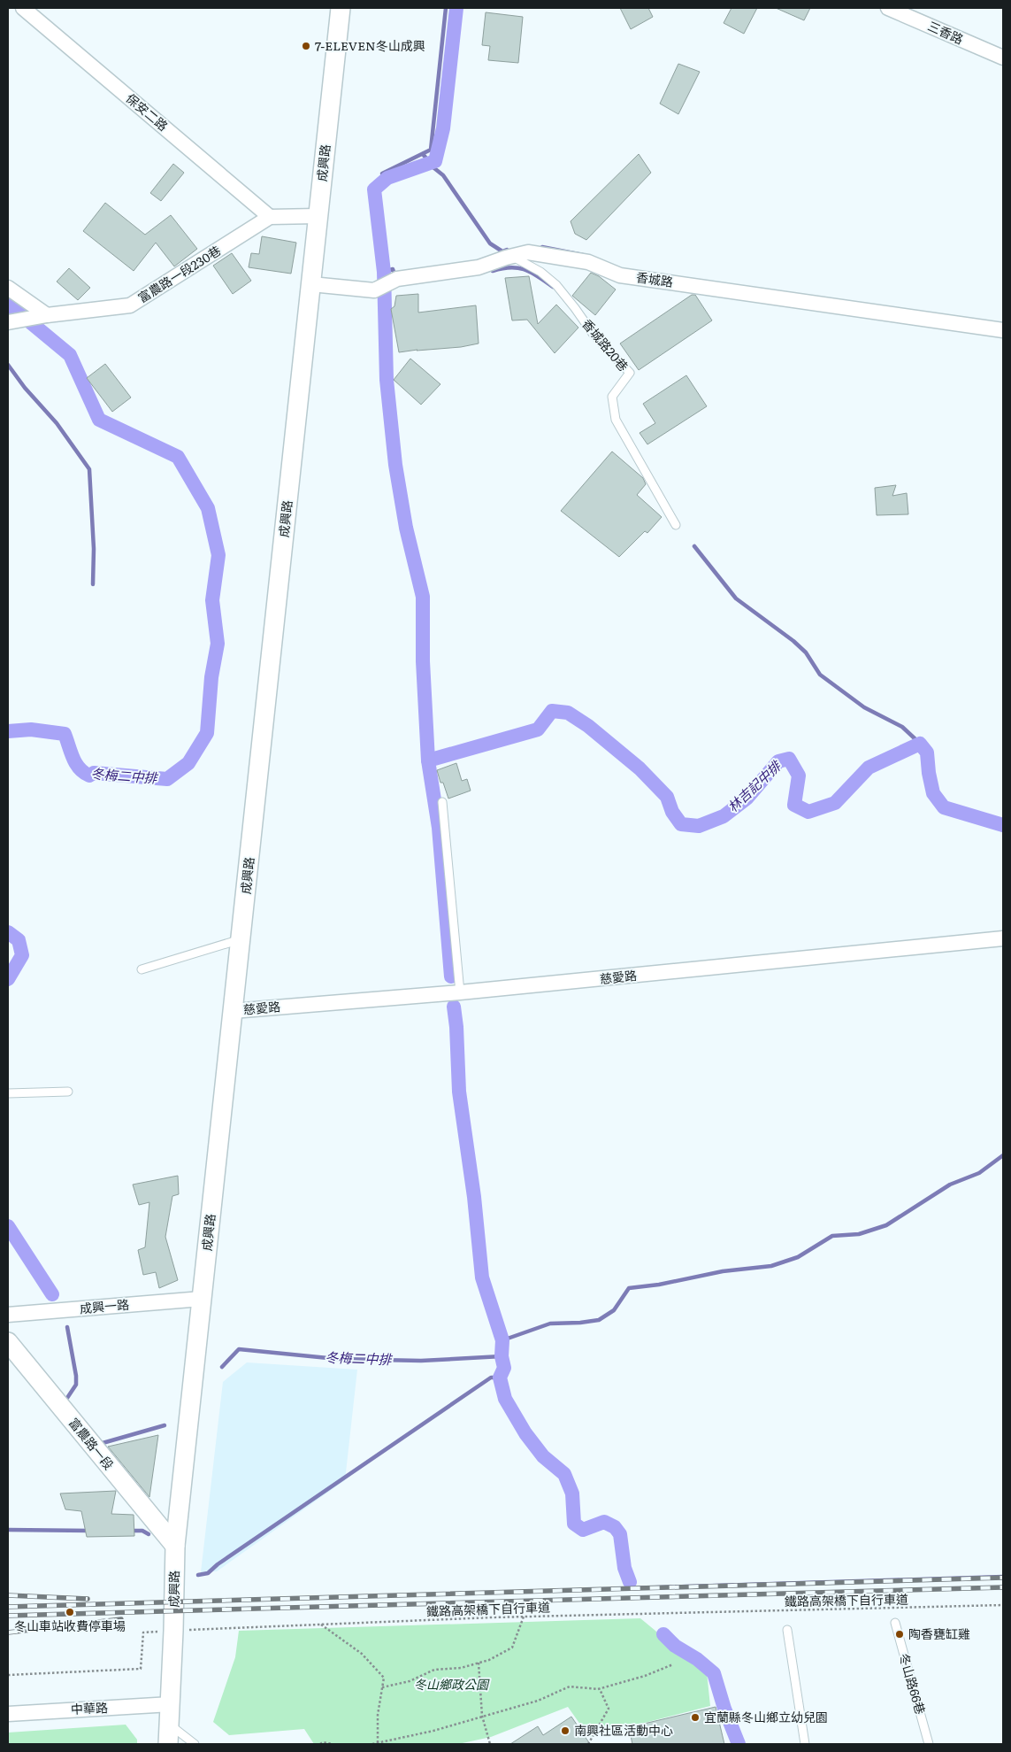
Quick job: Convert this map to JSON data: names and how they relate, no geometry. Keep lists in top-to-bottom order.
{
  "streets": {
    "street": [
      "三香路",
      "保安二路",
      "成興路",
      "富農路一段230巷",
      "香城路",
      "慈愛路",
      "成興一路",
      "富農路一段",
      "中華路"
    ],
    "lane": ["香城路20巷", "冬山路66巷"],
    "path": ["鐵路高架橋下自行車道"]
  },
  "crossings": [
    ["保安二路", "富農路一段230巷"],
    ["成興路", "香城路"],
    ["成興路", "慈愛路"],
    ["成興路", "成興一路"],
    ["成興路", "富農路一段"],
    ["成興路", "鐵路高架橋下自行車道"],
    ["成興路", "中華路"],
    ["香城路", "香城路20巷"]
  ],
  "water": ["冬梅二中排", "林吉記中排"],
  "parks": ["冬山鄉政公園"],
  "places": [
    "7-ELEVEN冬山成興",
    "冬山車站收費停車場",
    "陶香甕缸雞",
    "宜蘭縣冬山鄉立幼兒園",
    "南興社區活動中心"
  ]
}
